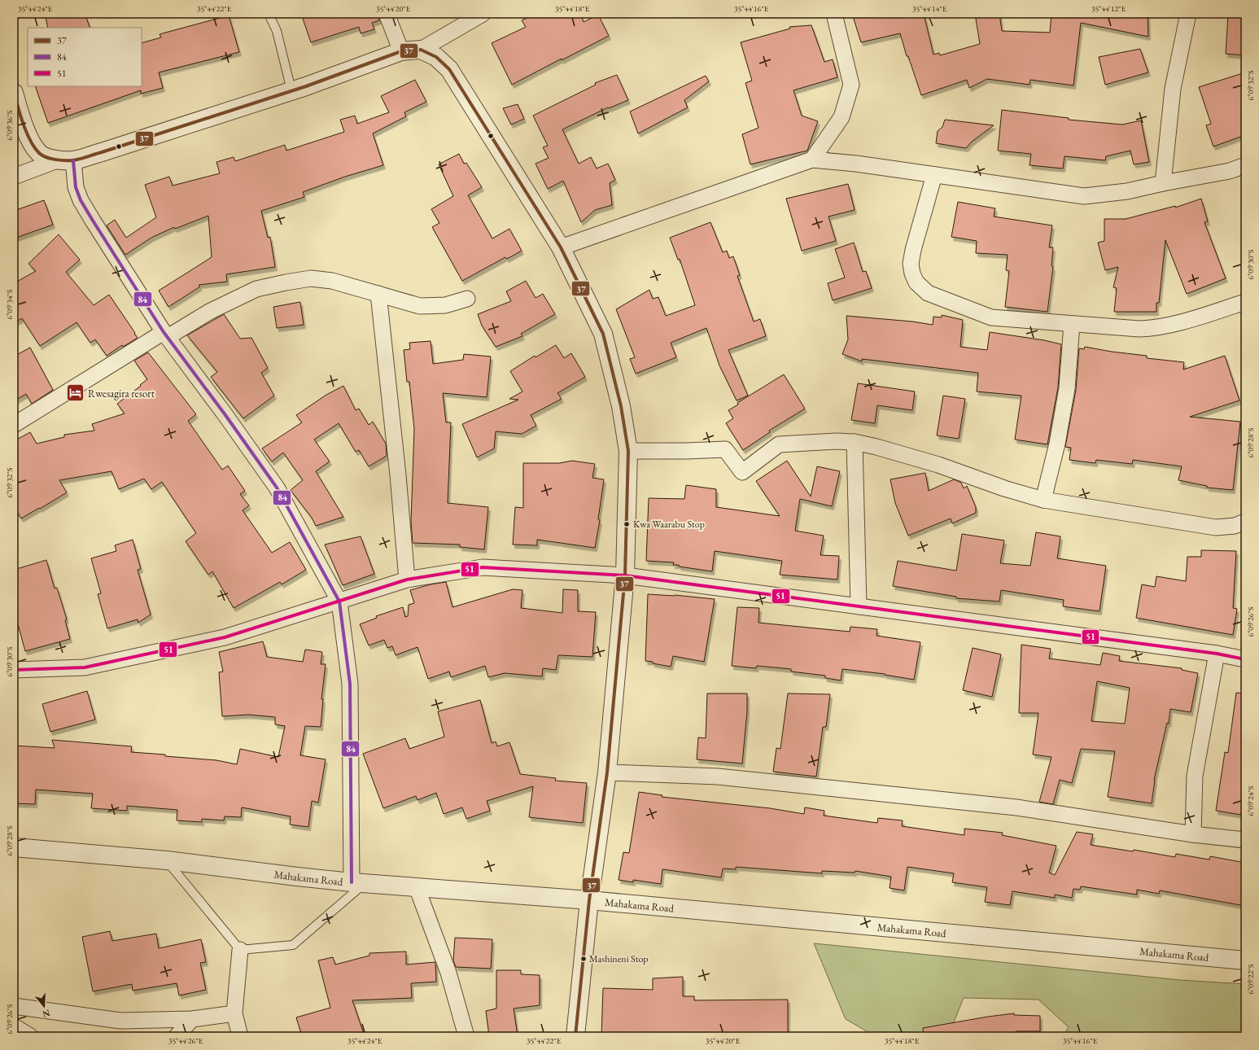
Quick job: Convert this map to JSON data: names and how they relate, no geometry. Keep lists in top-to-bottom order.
{
  "streets": {
    "street": ["Mahakama Road"]
  },
  "places": {
    "hotel": ["Rwesagira resort"],
    "other": ["Kwa Waarabu Stop", "Mashineni Stop"]
  },
  "lines": ["transit line 37", "transit line 84", "transit line 51"],
  "legend": ["37", "84", "51"],
  "north": "bottom",
  "coordinates": [
    "35°44'24\"E",
    "35°44'22\"E",
    "35°44'20\"E",
    "35°44'18\"E",
    "35°44'16\"E",
    "35°44'14\"E",
    "35°44'12\"E",
    "6°09'32\"S",
    "6°09'36\"S",
    "6°09'30\"S",
    "6°09'34\"S",
    "6°09'28\"S",
    "6°09'26\"S",
    "6°09'24\"S",
    "6°09'22\"S",
    "35°44'26\"E"
  ]
}
